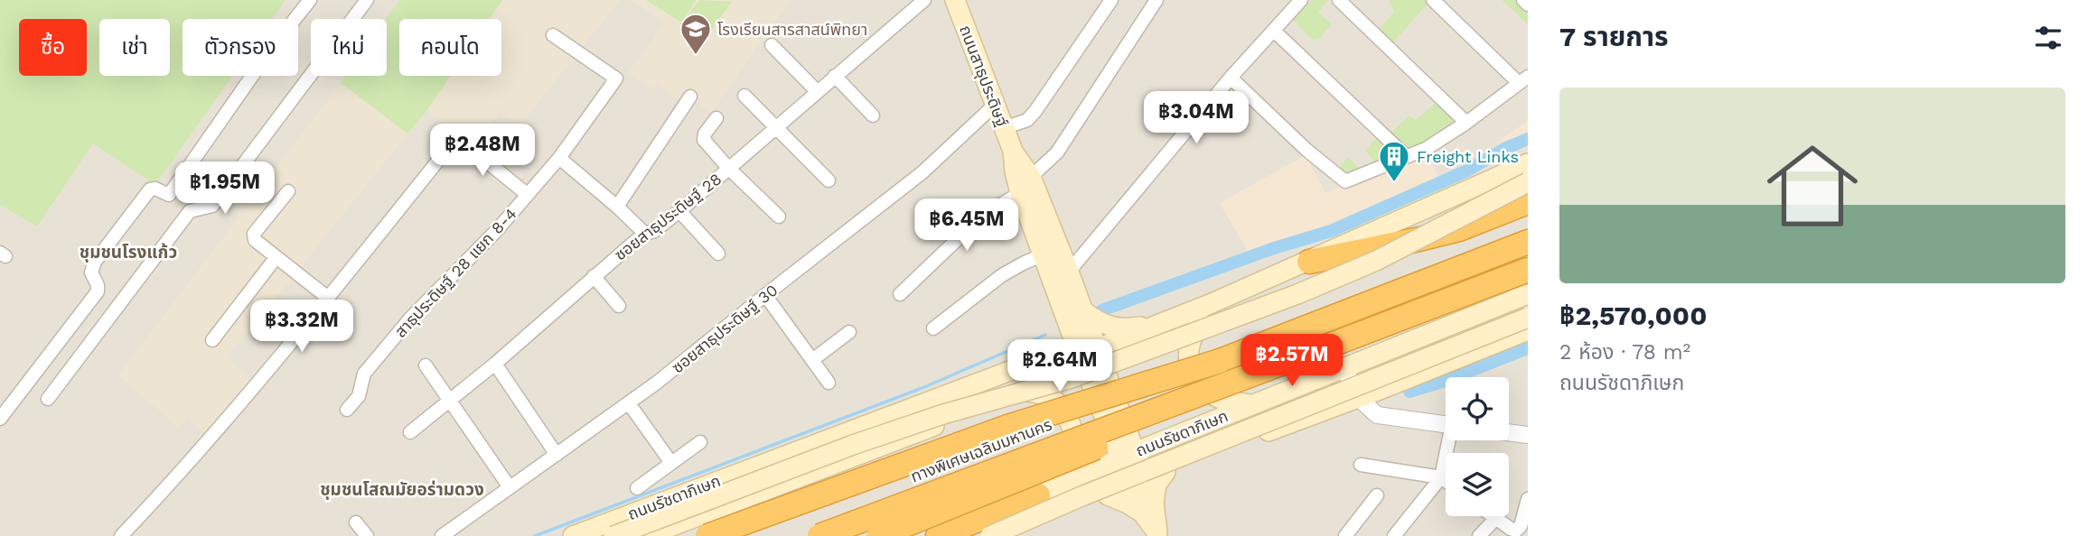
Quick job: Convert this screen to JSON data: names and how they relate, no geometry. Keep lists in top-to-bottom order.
{
  "streets": {
    "highway": ["ทางพิเศษเฉลิมมหานคร"],
    "main road": ["ถนนสาธุประดิษฐ์", "ถนนรัชดาภิเษก"],
    "street": ["ซอยสาธุประดิษฐ์ 28", "สาธุประดิษฐ์ 28 แยก 8-4", "ซอยสาธุประดิษฐ์ 30"]
  },
  "crossings": [
    ["ถนนสาธุประดิษฐ์", "ซอยสาธุประดิษฐ์ 30"],
    ["ถนนสาธุประดิษฐ์", "ถนนรัชดาภิเษก"]
  ],
  "districts": ["ชุมชนโรงแก้ว", "ชุมชนโสณมัยอร่ามดวง"],
  "places": {
    "school or university": ["โรงเรียนสารสาสน์พิทยา"],
    "building": ["Freight Links"]
  },
  "page": {
    "heading": "7 รายการ",
    "chip": [
      "ซื้อ",
      "เช่า",
      "ตัวกรอง",
      "ใหม่",
      "คอนโด"
    ],
    "list": [
      {
        "name": "฿2,570,000",
        "note": "2 ห้อง · 78 m² · ถนนรัชดาภิเษก"
      }
    ],
    "price": [
      "฿3.04M",
      "฿2.48M",
      "฿1.95M",
      "฿6.45M",
      "฿3.32M",
      "฿2.57M",
      "฿2.64M"
    ]
  }
}
